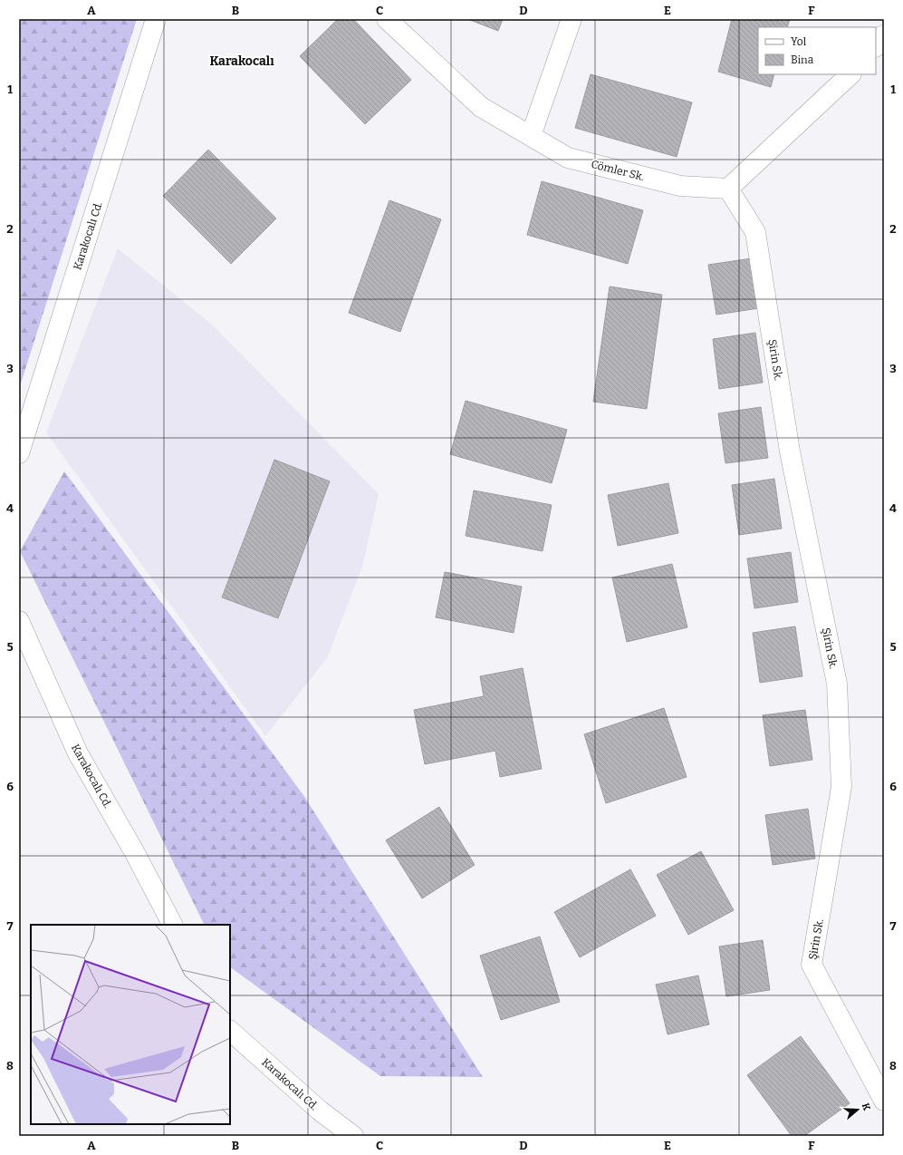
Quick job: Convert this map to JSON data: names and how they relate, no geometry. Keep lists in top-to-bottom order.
{
  "streets": {
    "street": ["Cömler Sk.", "Karakocalı Cd.", "Şirin Sk."]
  },
  "crossings": [
    ["Cömler Sk.", "Şirin Sk."]
  ],
  "districts": ["Karakocalı"],
  "legend": ["Yol", "Bina"],
  "north": "right",
  "grid": {
    "columns": [
      "A",
      "B",
      "C",
      "D",
      "E",
      "F"
    ],
    "rows": [
      "1",
      "2",
      "3",
      "4",
      "5",
      "6",
      "7",
      "8"
    ]
  }
}
